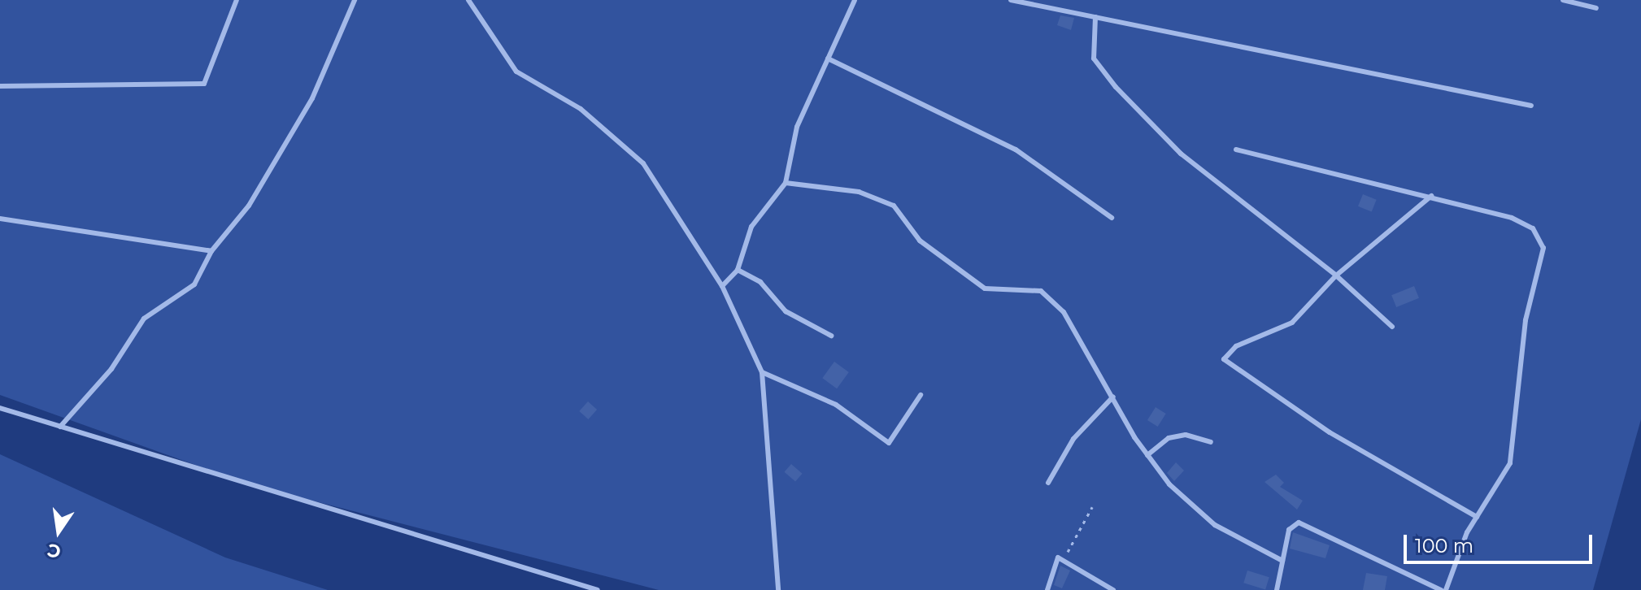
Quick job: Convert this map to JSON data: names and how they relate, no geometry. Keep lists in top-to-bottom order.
{
  "scale_bar": "100 m",
  "north": "bottom"
}
